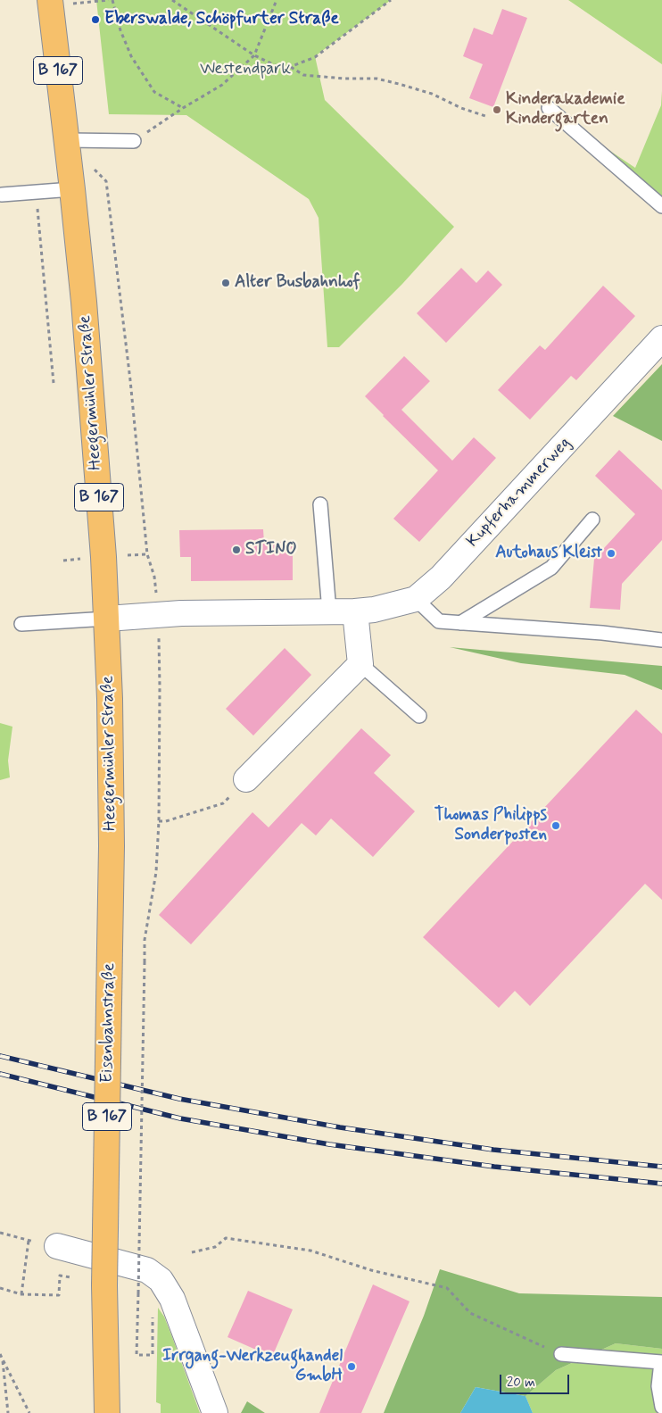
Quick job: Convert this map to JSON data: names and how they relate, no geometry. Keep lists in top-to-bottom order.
{
  "streets": {
    "main road": ["B 167", "Heegermühler Straße", "Eisenbahnstraße"],
    "street": ["Kupferhammerweg"]
  },
  "crossings": [
    ["Heegermühler Straße", "Kupferhammerweg"],
    ["Heegermühler Straße", "Eisenbahnstraße"]
  ],
  "parks": ["Westendpark"],
  "places": [
    "Eberswalde, Schöpfurter Straße",
    "Kinderakademie Kindergarten",
    "Alter Busbahnhof",
    "STINO",
    "Autohaus Kleist",
    "Thomas Philipps Sonderposten",
    "Irrgang-Werkzeughandel GmbH"
  ],
  "scale_bar": "20 m"
}
